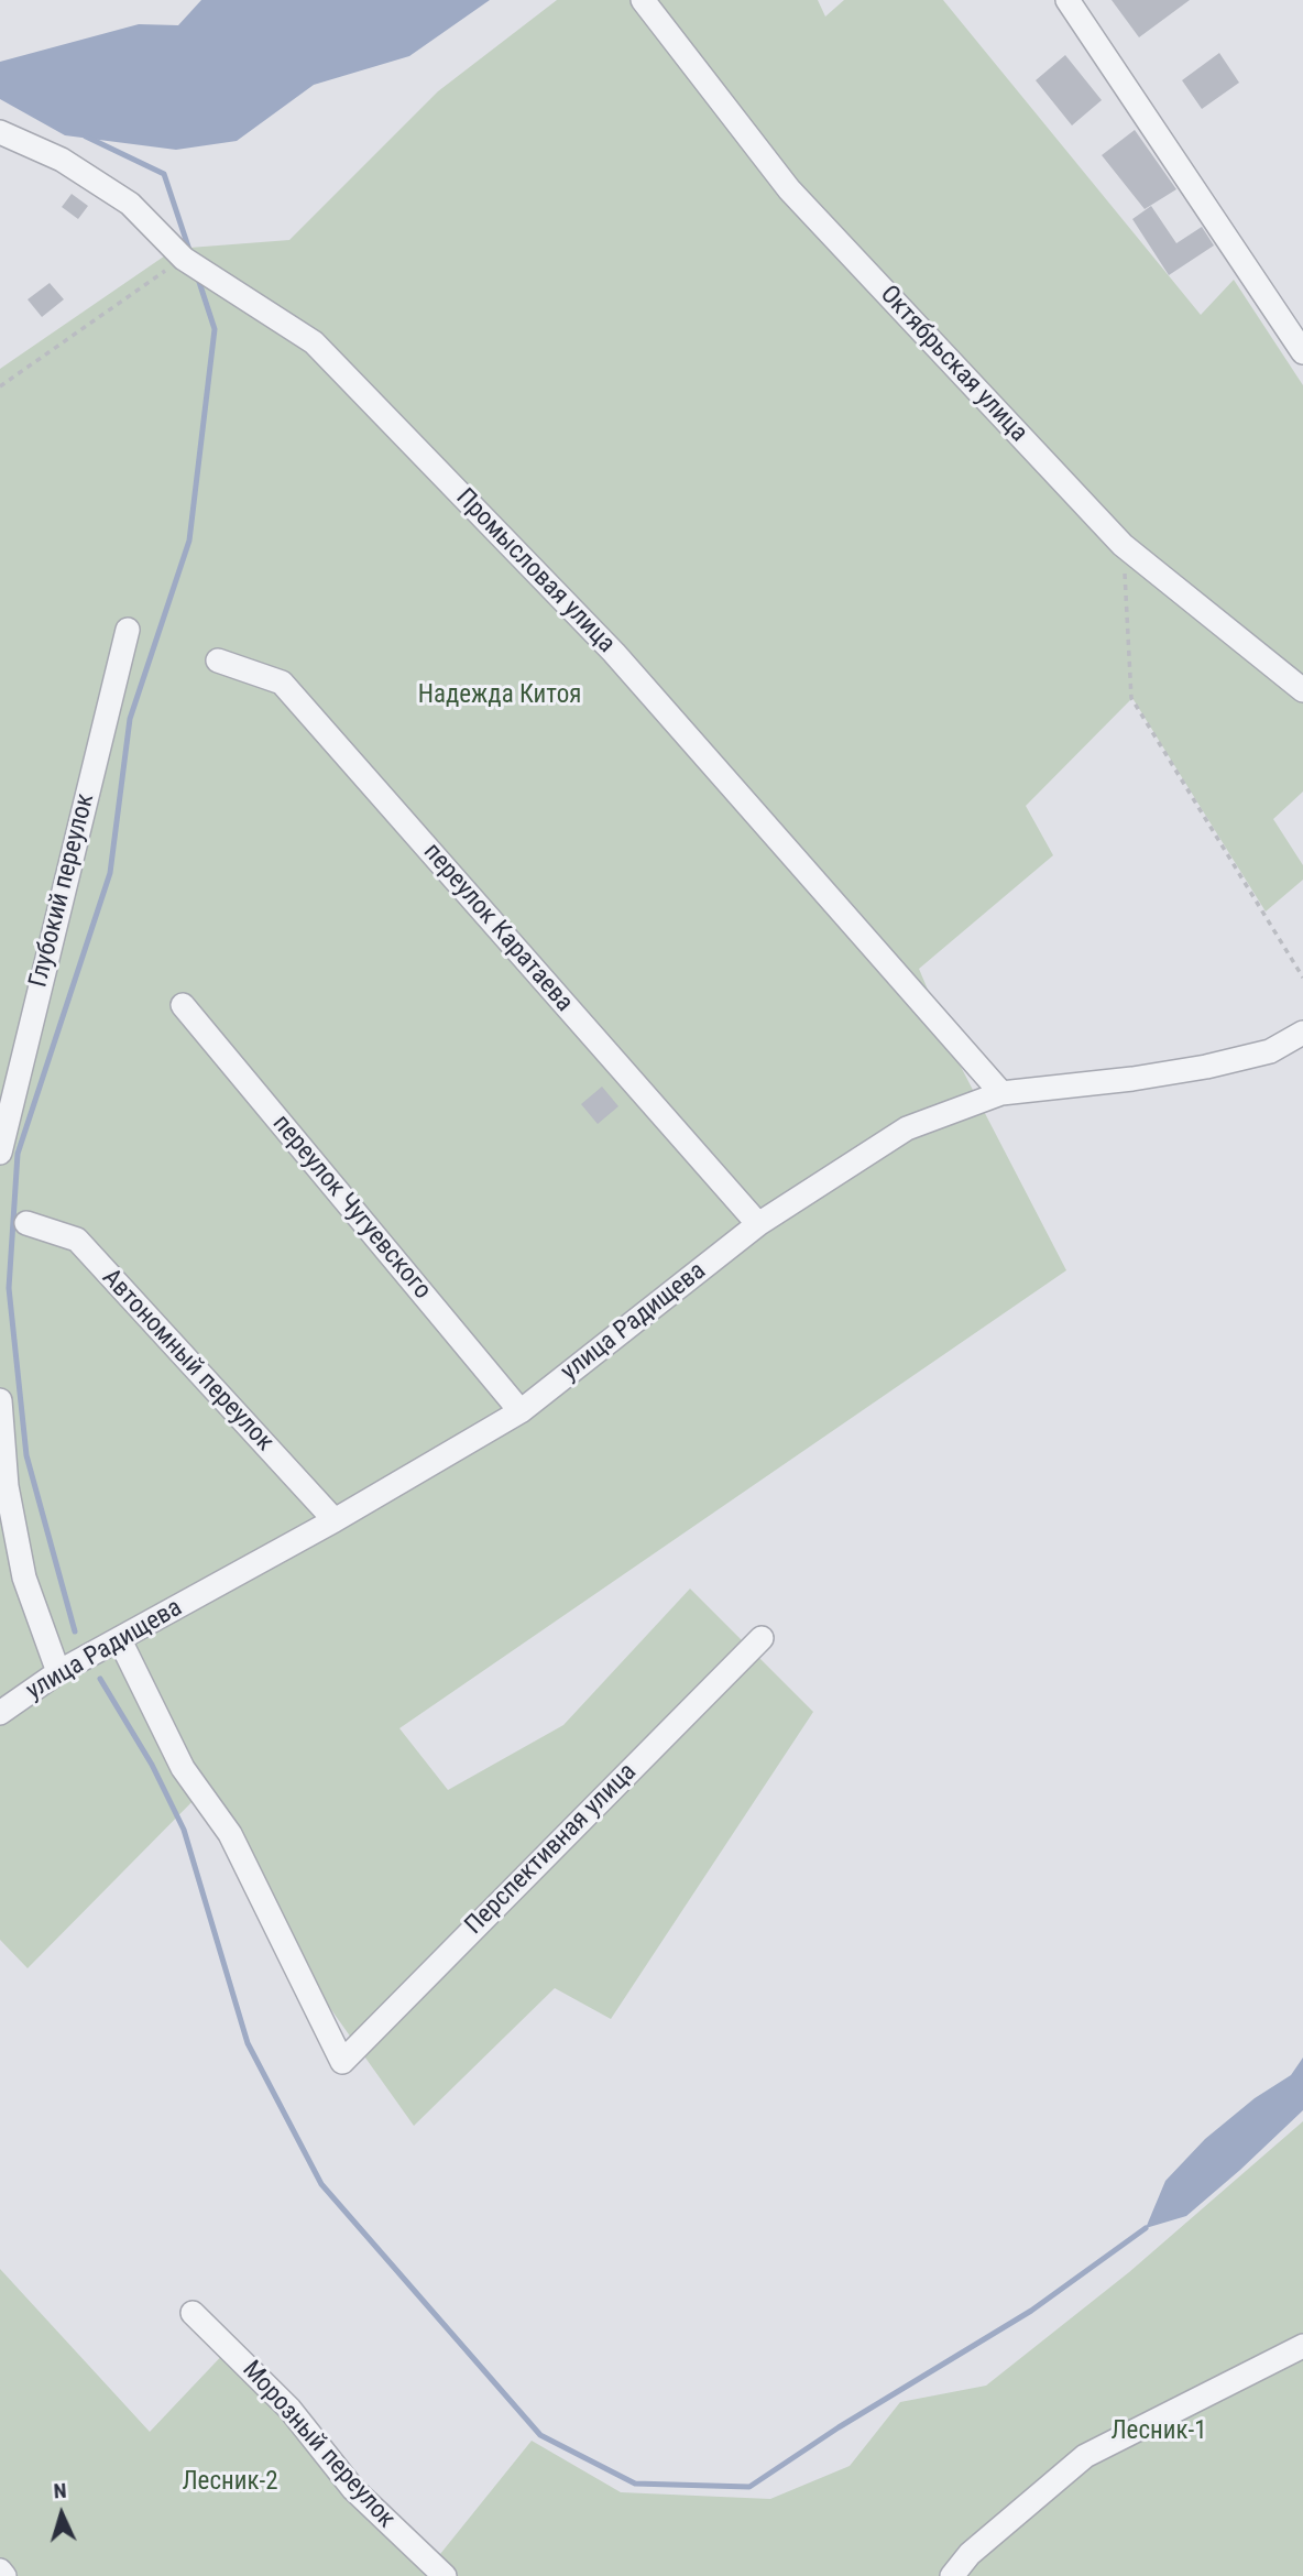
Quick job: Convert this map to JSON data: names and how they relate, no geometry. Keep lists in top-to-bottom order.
{
  "streets": {
    "street": [
      "Октябрьская улица",
      "Промысловая улица",
      "Глубокий переулок",
      "переулок Каратаева",
      "переулок Чугуевского",
      "улица Радищева",
      "Автономный переулок",
      "Перспективная улица",
      "Морозный переулок"
    ]
  },
  "crossings": [
    ["Промысловая улица", "улица Радищева"],
    ["переулок Каратаева", "улица Радищева"],
    ["переулок Чугуевского", "улица Радищева"],
    ["улица Радищева", "Автономный переулок"],
    ["улица Радищева", "Перспективная улица"]
  ],
  "parks": ["Надежда Китоя", "Лесник-1", "Лесник-2"],
  "north": "top"
}
